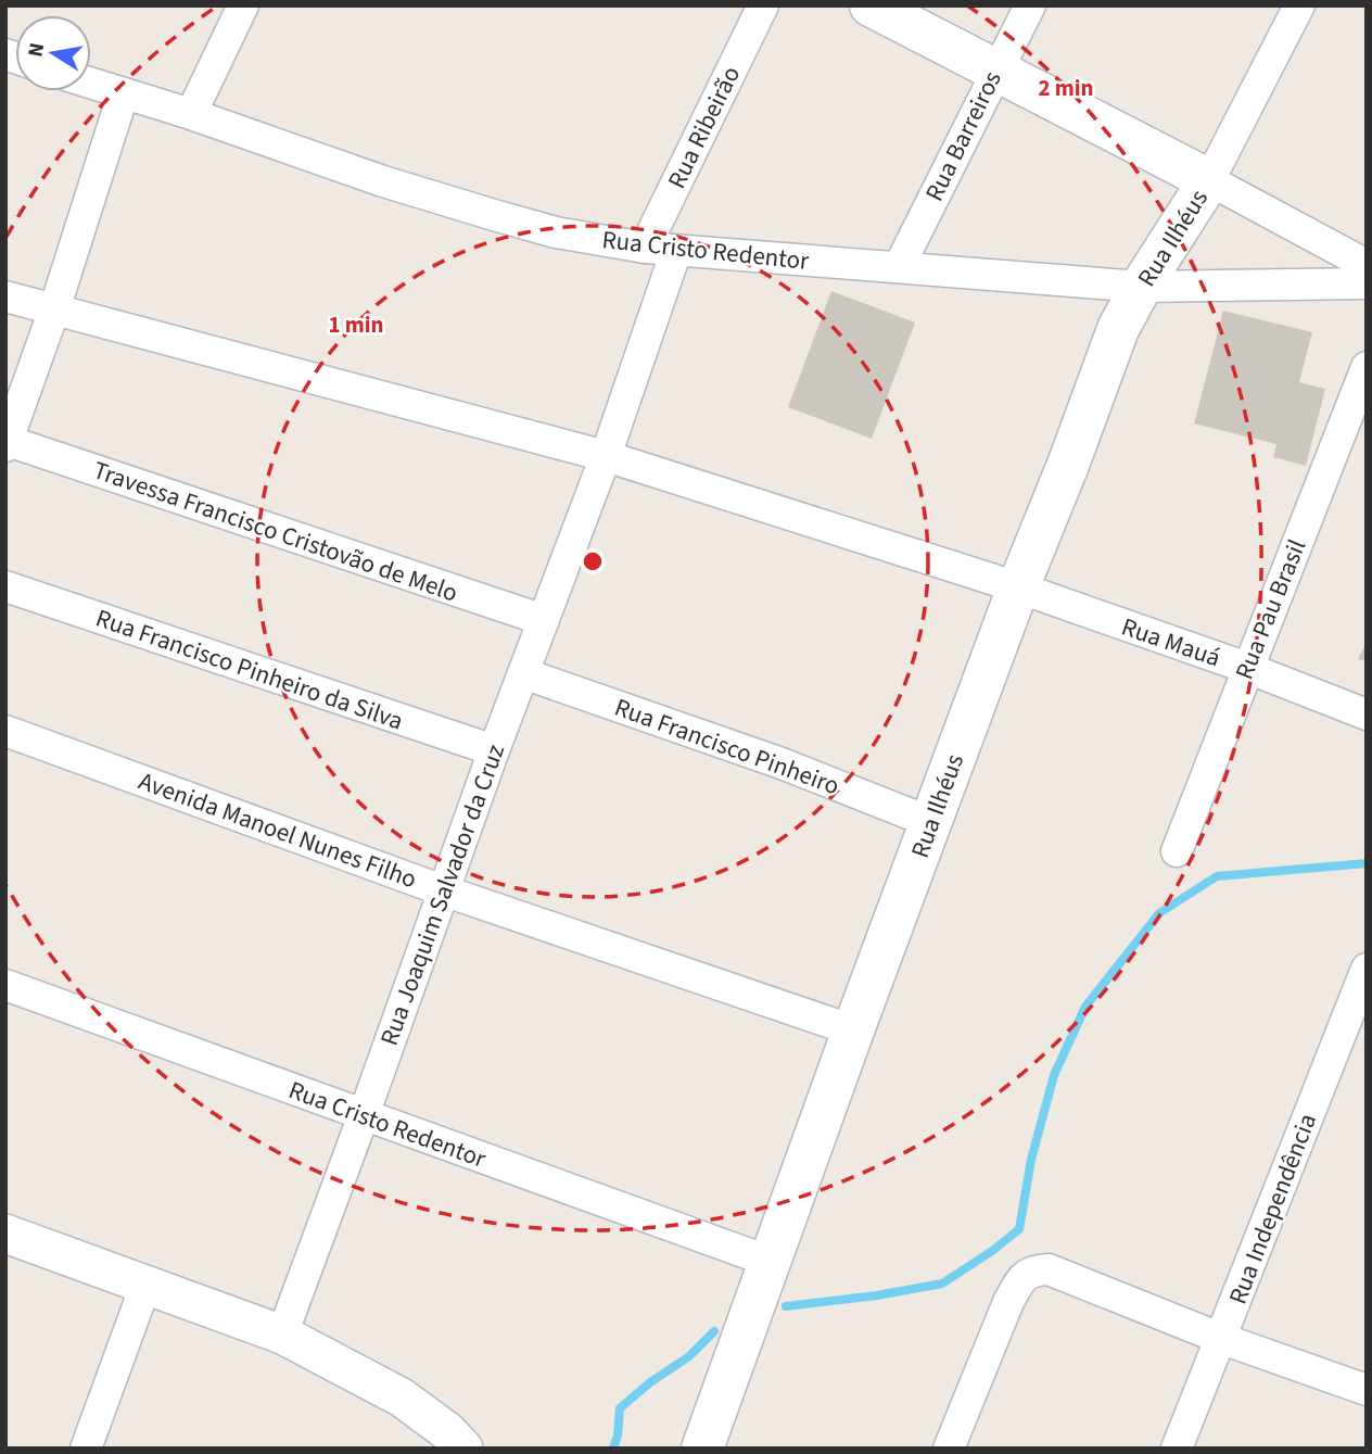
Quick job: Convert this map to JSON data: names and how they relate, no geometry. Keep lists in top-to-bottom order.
{
  "streets": {
    "main road": ["Rua Ilhéus"],
    "street": [
      "Rua Ribeirão",
      "Rua Barreiros",
      "Rua Cristo Redentor",
      "Travessa Francisco Cristovão de Melo",
      "Rua Pau Brasil",
      "Rua Mauá",
      "Rua Francisco Pinheiro da Silva",
      "Rua Francisco Pinheiro",
      "Avenida Manoel Nunes Filho",
      "Rua Joaquim Salvador da Cruz",
      "Rua Independência"
    ]
  },
  "crossings": [
    ["Rua Ribeirão", "Rua Cristo Redentor"],
    ["Rua Barreiros", "Rua Cristo Redentor"],
    ["Rua Ilhéus", "Rua Cristo Redentor"],
    ["Rua Ilhéus", "Rua Mauá"],
    ["Rua Ilhéus", "Rua Francisco Pinheiro"],
    ["Rua Ilhéus", "Avenida Manoel Nunes Filho"],
    ["Rua Cristo Redentor", "Rua Joaquim Salvador da Cruz"],
    ["Travessa Francisco Cristovão de Melo", "Rua Joaquim Salvador da Cruz"],
    ["Rua Pau Brasil", "Rua Mauá"],
    ["Rua Francisco Pinheiro da Silva", "Rua Joaquim Salvador da Cruz"],
    ["Rua Francisco Pinheiro", "Rua Joaquim Salvador da Cruz"],
    ["Avenida Manoel Nunes Filho", "Rua Joaquim Salvador da Cruz"]
  ],
  "north": "left",
  "rings": ["2 min", "1 min"]
}
